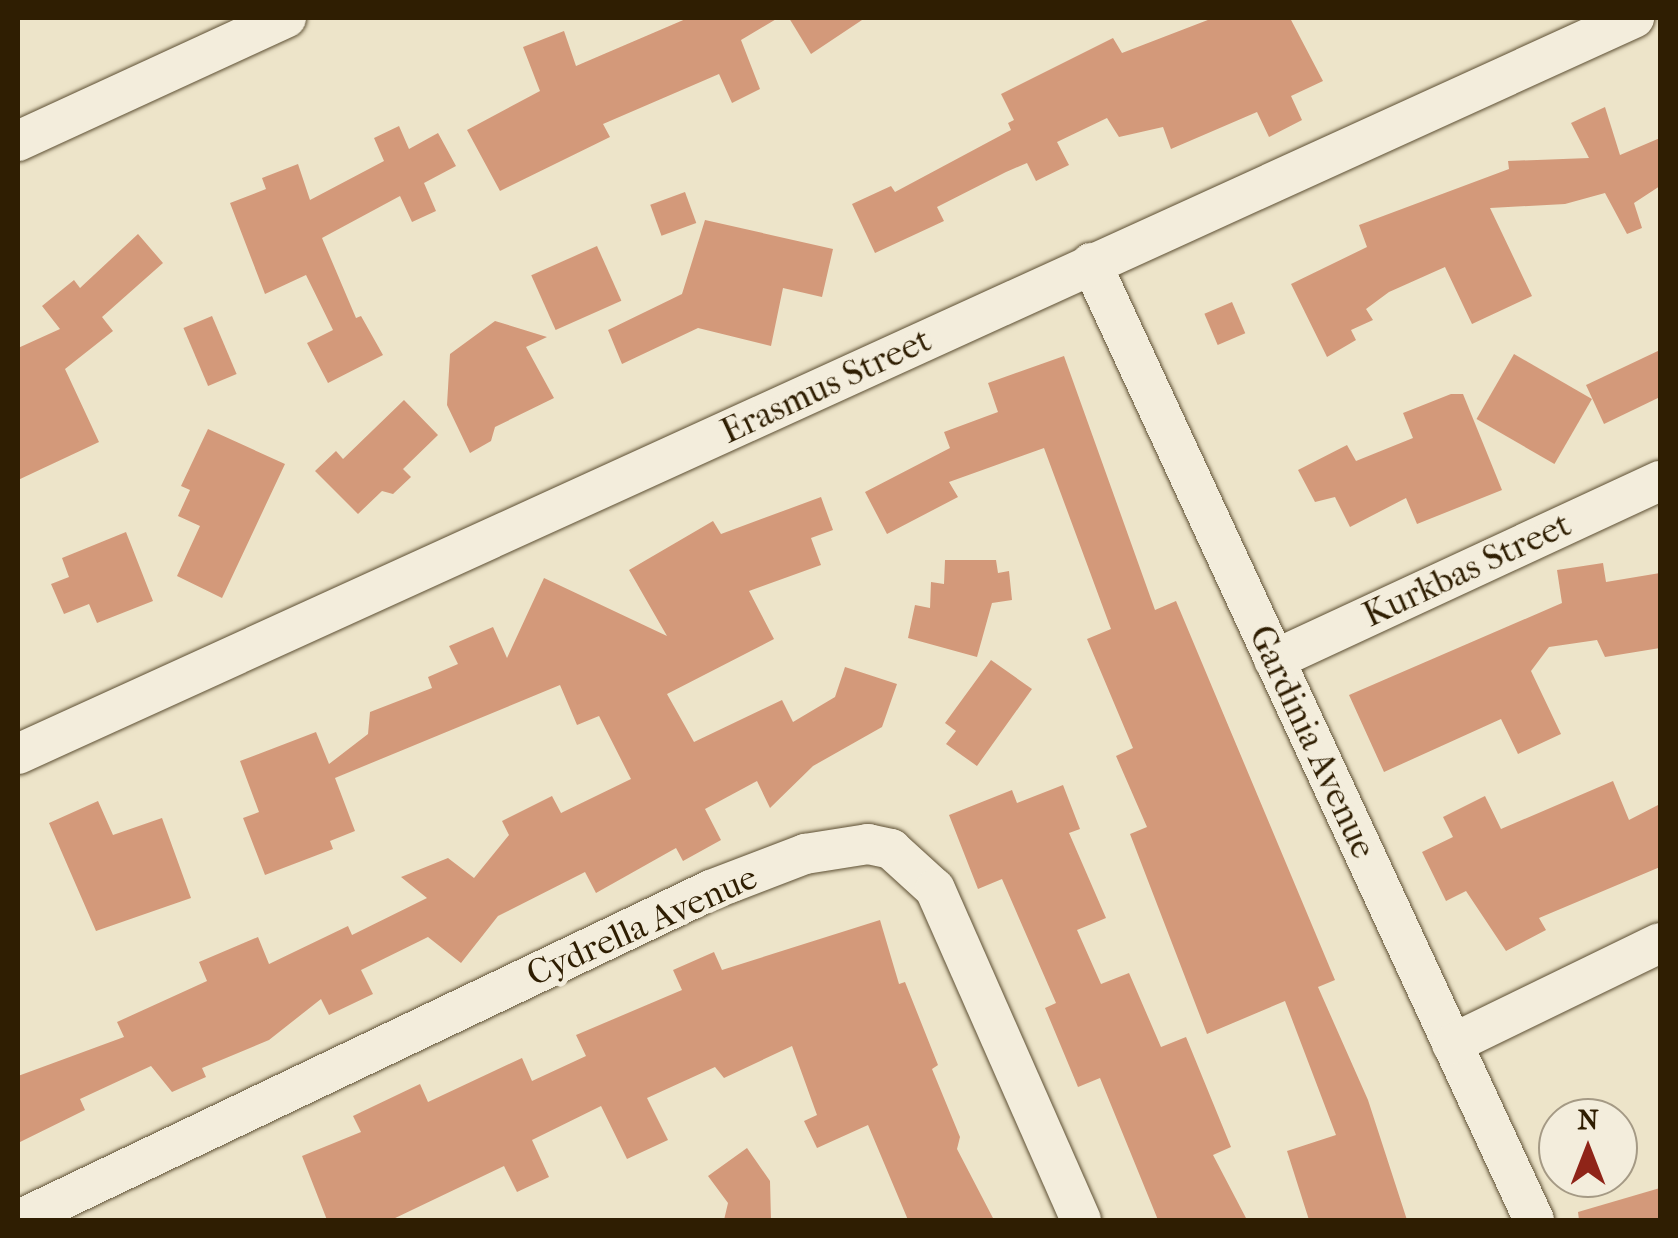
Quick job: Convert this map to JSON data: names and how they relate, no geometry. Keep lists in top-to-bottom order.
{
  "streets": {
    "street": [
      "Erasmus Street",
      "Kurkbas Street",
      "Gardinia Avenue",
      "Cydrella Avenue"
    ]
  },
  "crossings": [
    ["Erasmus Street", "Gardinia Avenue"],
    ["Kurkbas Street", "Gardinia Avenue"]
  ],
  "north": "top"
}
